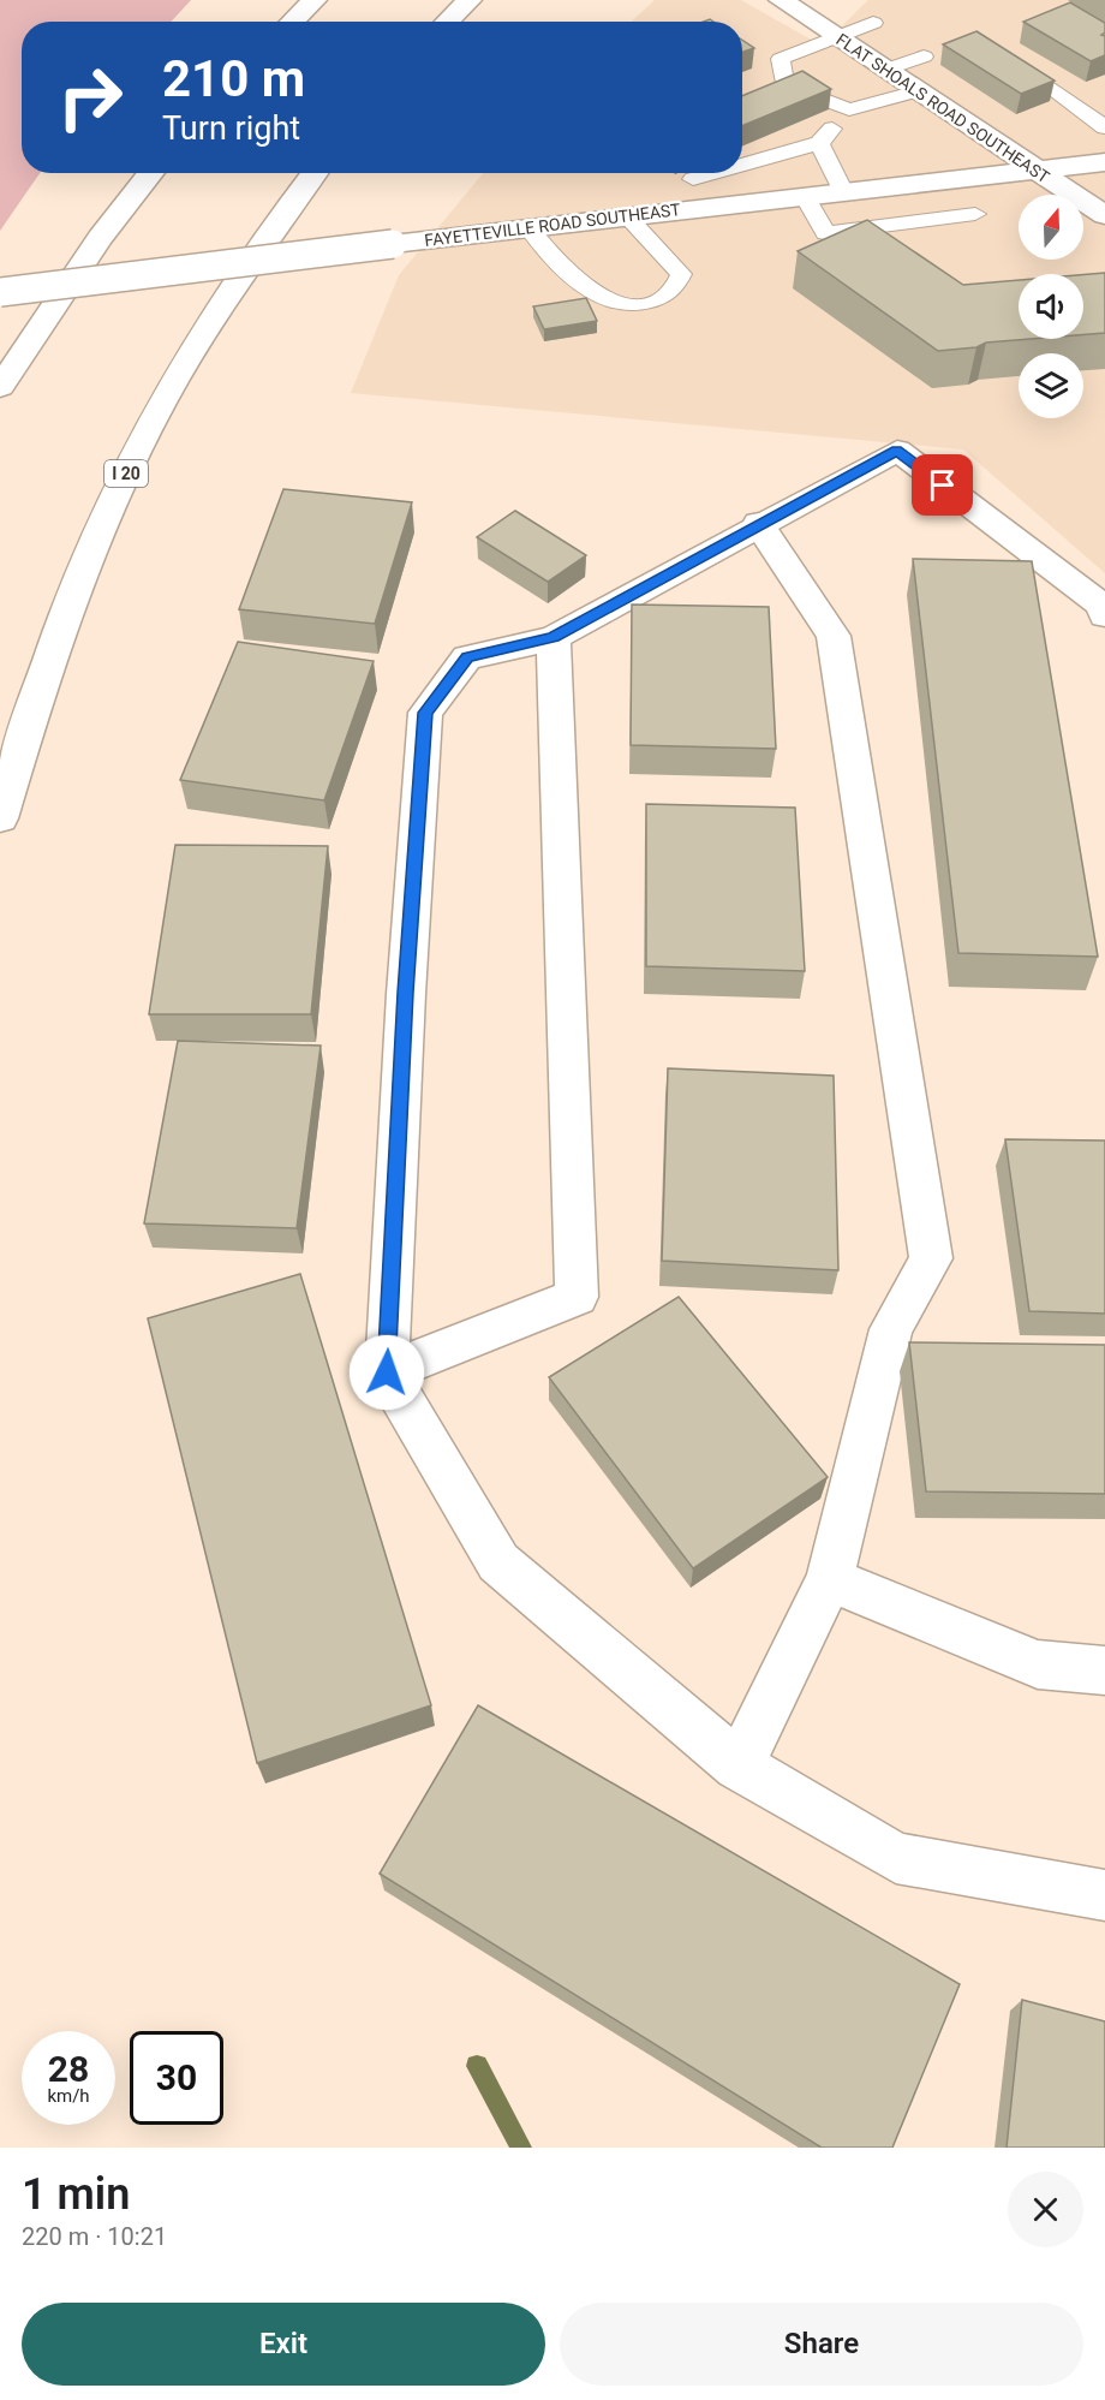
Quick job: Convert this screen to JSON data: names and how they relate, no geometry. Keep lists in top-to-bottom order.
{
  "streets": {
    "main road": ["FLAT SHOALS ROAD SOUTHEAST", "FAYETTEVILLE ROAD SOUTHEAST", "I 20"]
  },
  "crossings": [
    ["FLAT SHOALS ROAD SOUTHEAST", "FAYETTEVILLE ROAD SOUTHEAST"]
  ],
  "north": "top",
  "page": {
    "turn": ["210 m", "Turn right"],
    "speed": "28 km/h",
    "limit": "30",
    "heading": ["1 min", "220 m · 10:21"],
    "buttons": ["Exit", "Share"]
  }
}
